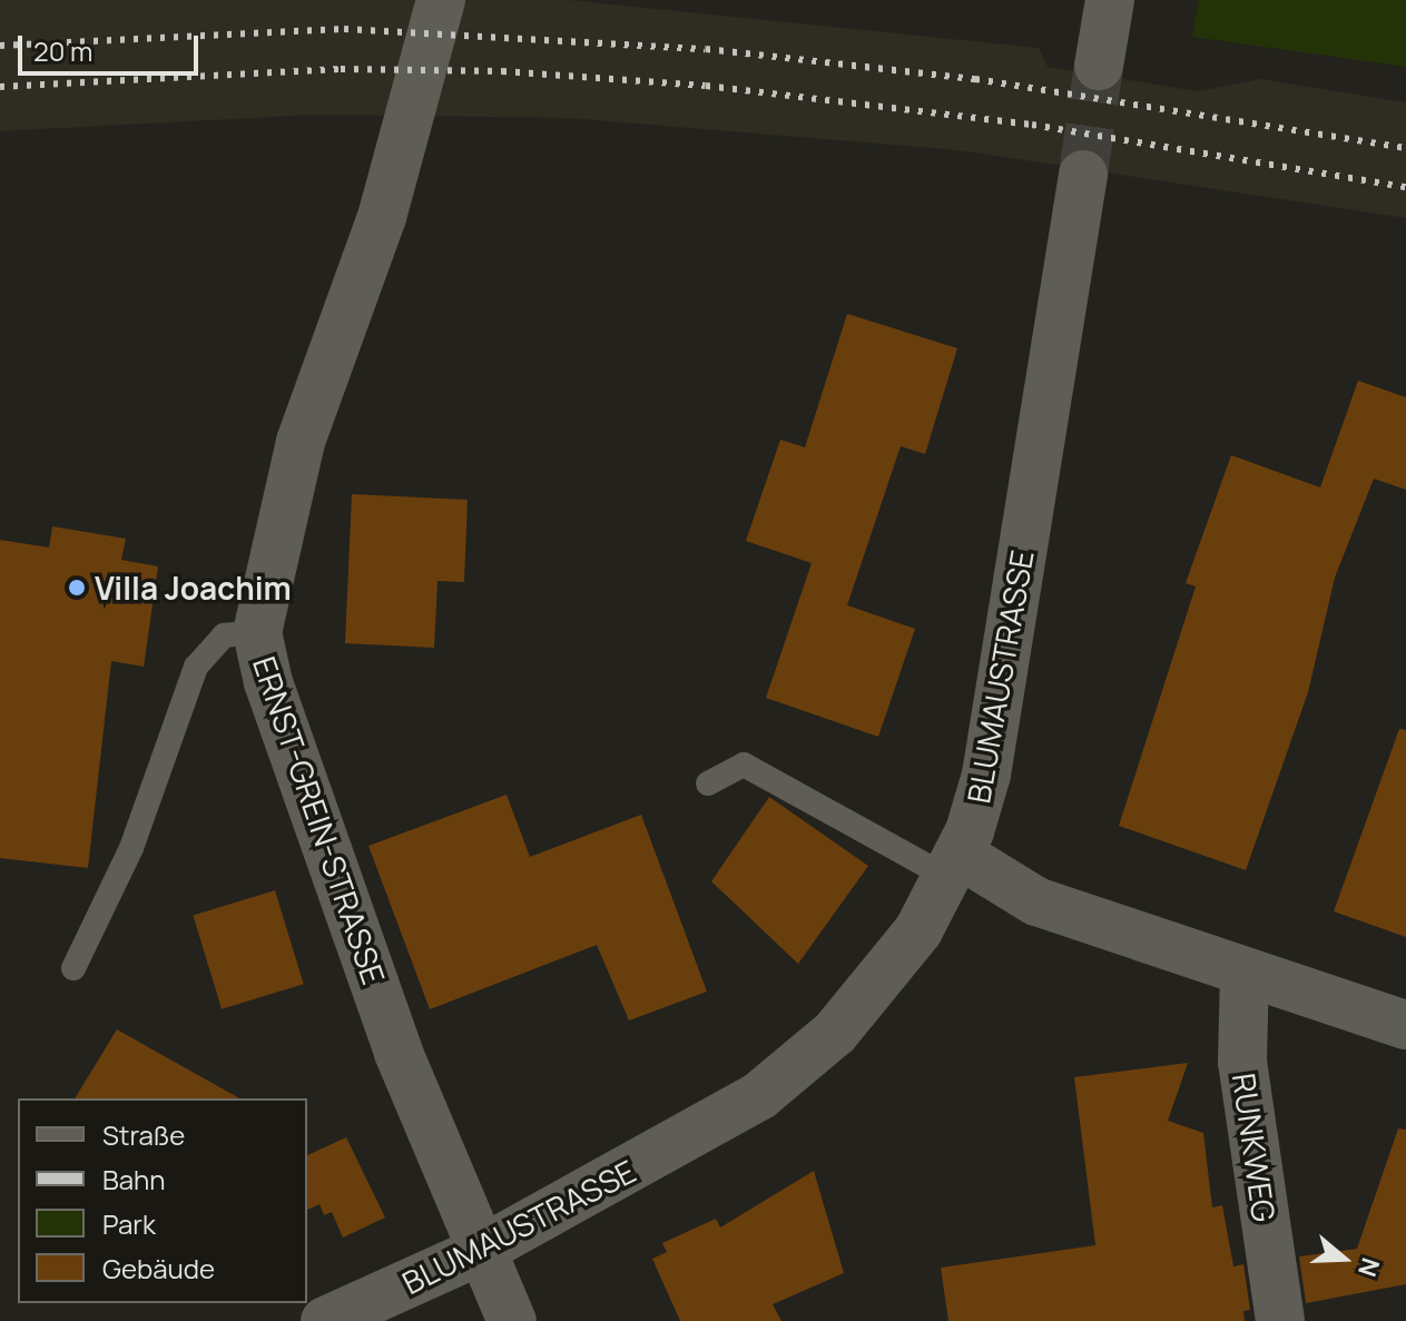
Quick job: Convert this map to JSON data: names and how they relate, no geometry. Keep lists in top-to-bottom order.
{
  "streets": {
    "street": ["BLUMAUSTRASSE", "ERNST-GREIN-STRASSE", "RUNKWEG"]
  },
  "crossings": [
    ["BLUMAUSTRASSE", "ERNST-GREIN-STRASSE"]
  ],
  "places": ["Villa Joachim"],
  "legend": [
    "Straße",
    "Bahn",
    "Park",
    "Gebäude"
  ],
  "scale_bar": "20 m",
  "north": "right"
}
